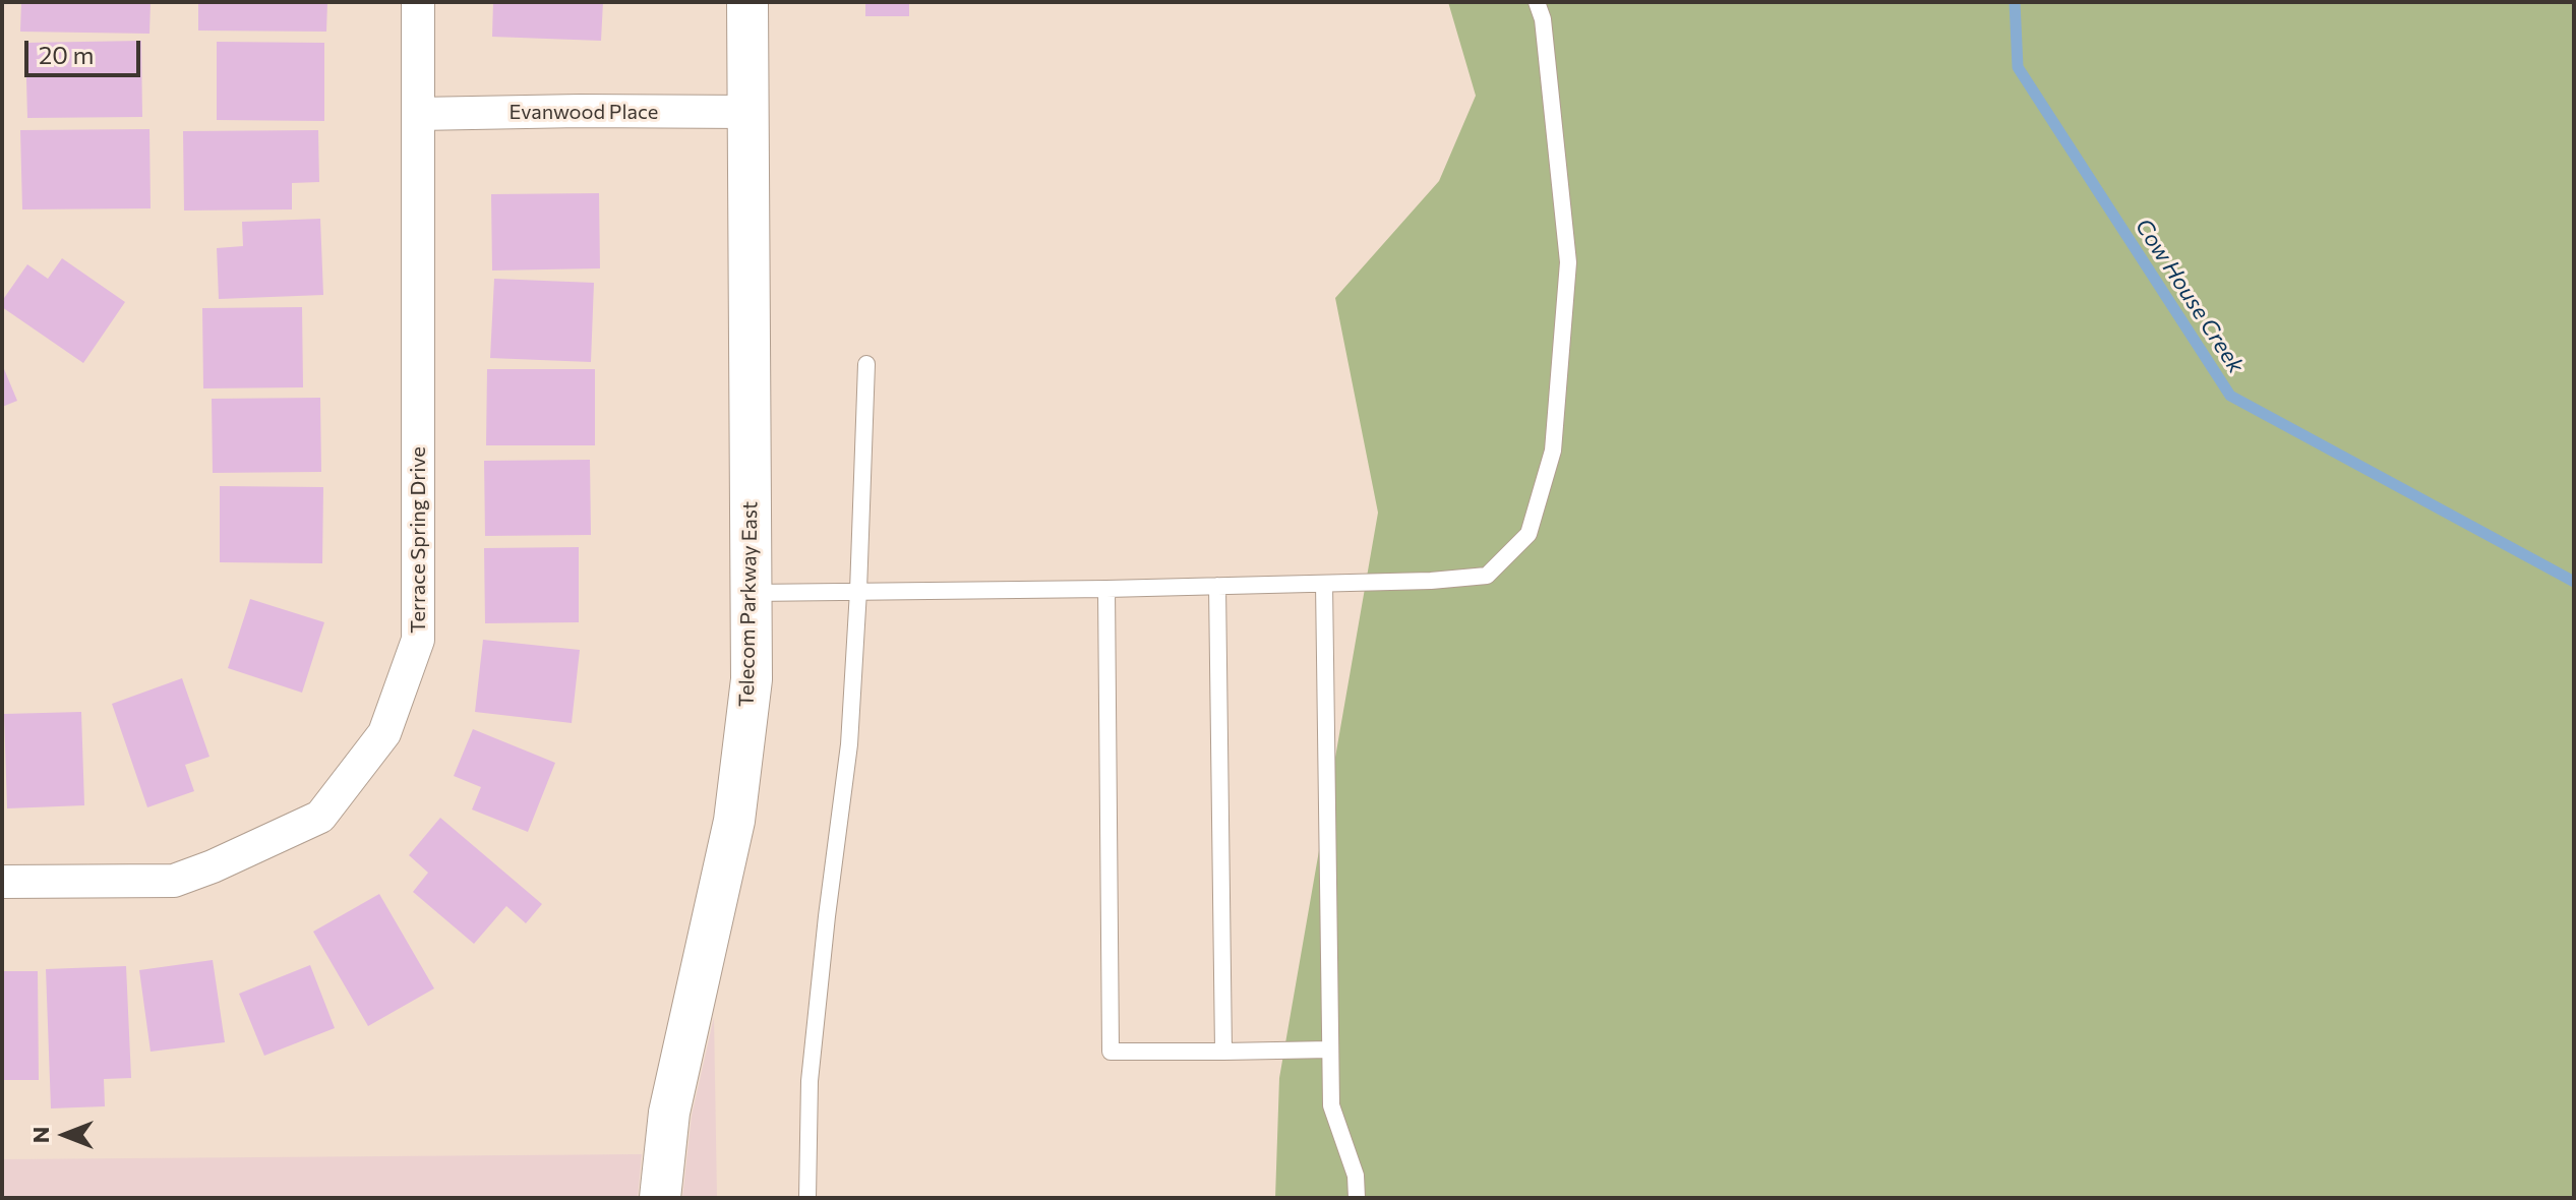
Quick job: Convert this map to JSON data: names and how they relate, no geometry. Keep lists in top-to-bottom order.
{
  "streets": {
    "street": ["Evanwood Place", "Terrace Spring Drive", "Telecom Parkway East"]
  },
  "crossings": [
    ["Evanwood Place", "Terrace Spring Drive"],
    ["Evanwood Place", "Telecom Parkway East"]
  ],
  "water": ["Cow House Creek"],
  "scale_bar": "20 m",
  "north": "left"
}
